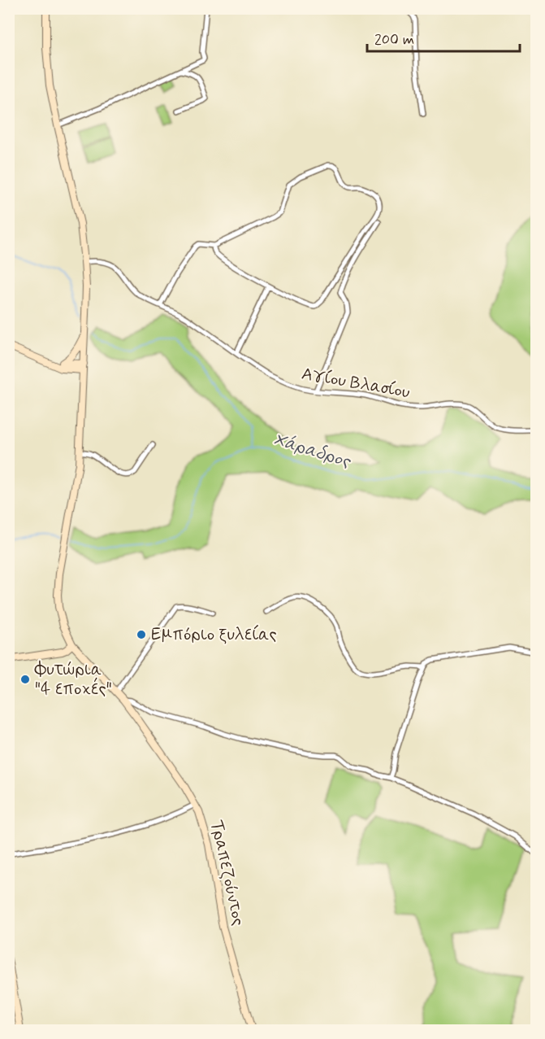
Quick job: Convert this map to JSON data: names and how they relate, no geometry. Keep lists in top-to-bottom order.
{
  "streets": {
    "main road": ["Τραπεζούντος"],
    "street": ["Αγίου Βλασίου"]
  },
  "crossings": [
    ["Αγίου Βλασίου", "Τραπεζούντος"]
  ],
  "water": ["Χάραδρος"],
  "places": ["Εμπόριο ξυλείας", "Φυτώρια \"4 εποχές\""],
  "scale_bar": "200 m"
}
